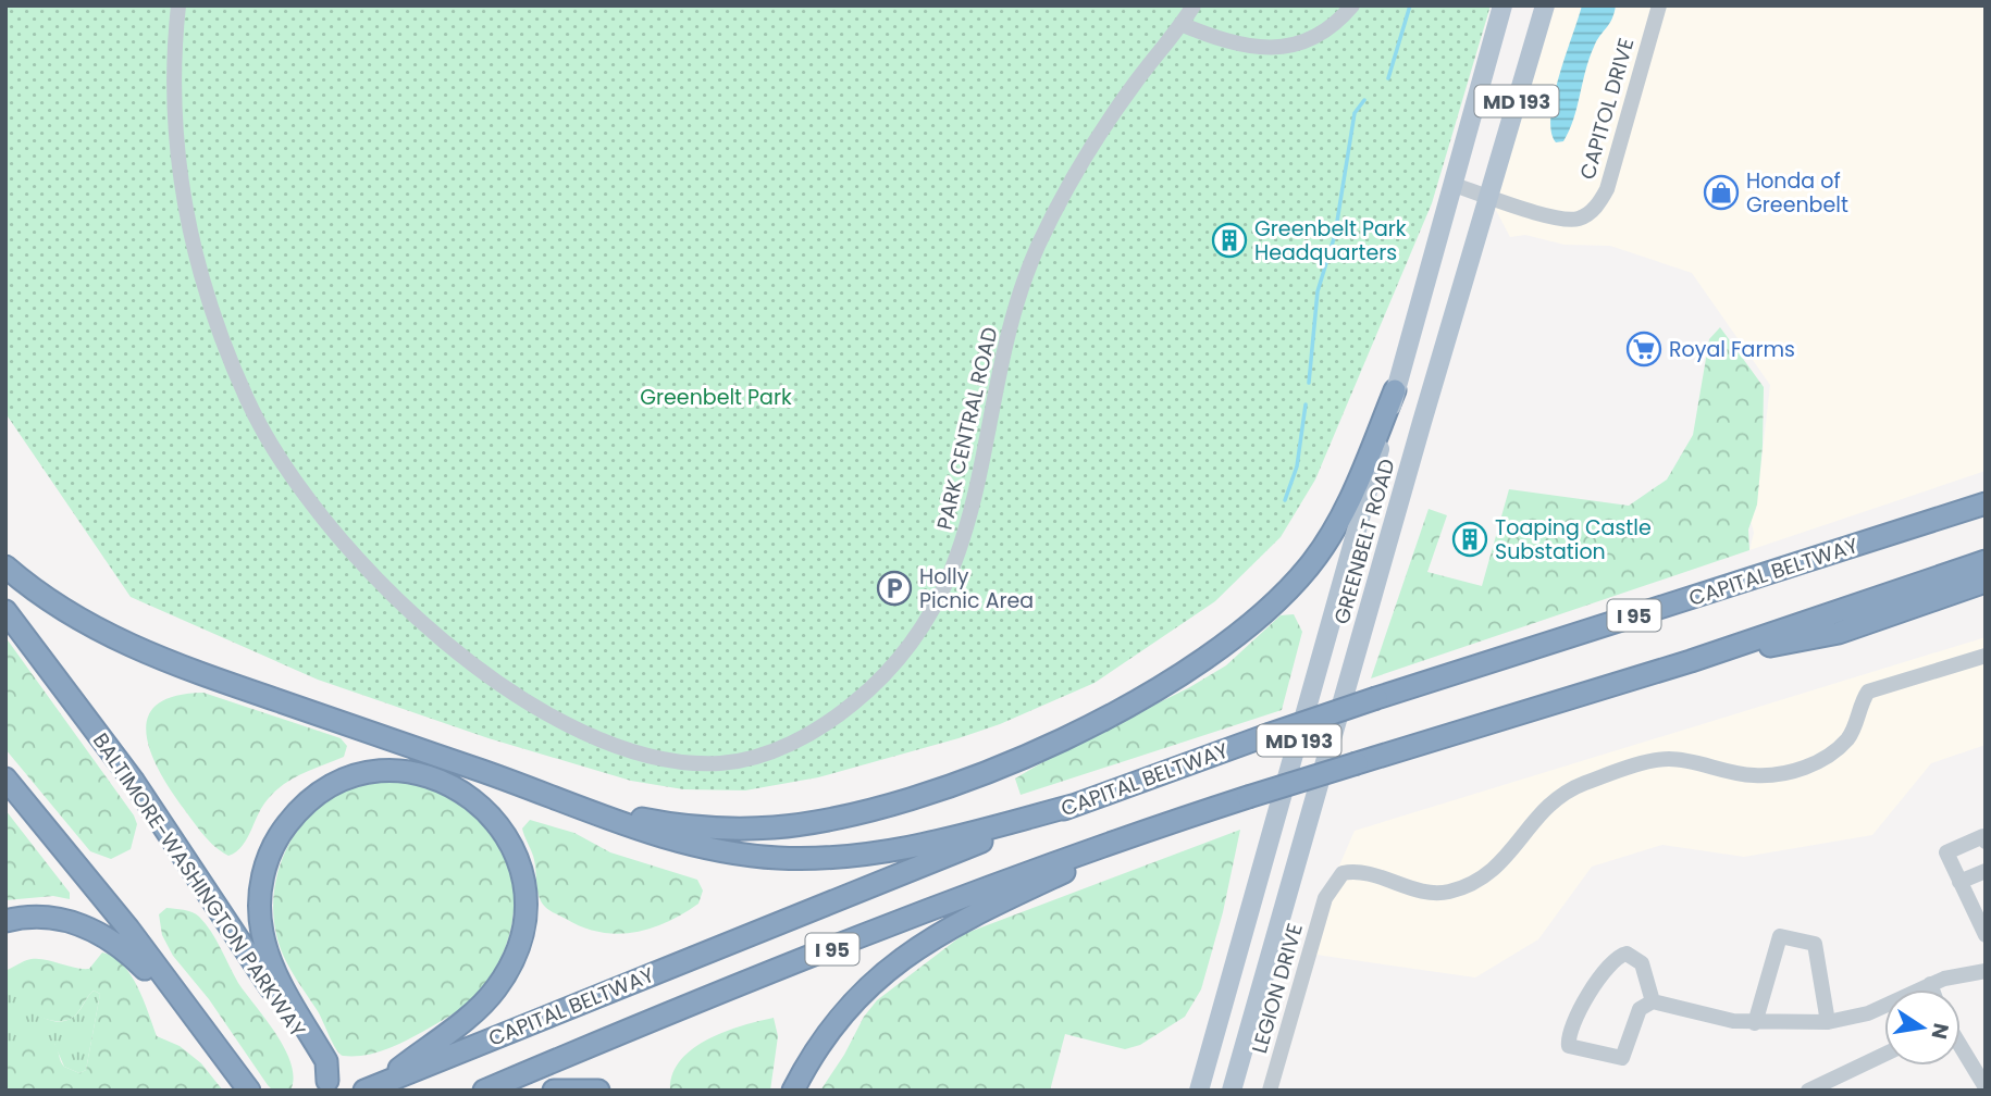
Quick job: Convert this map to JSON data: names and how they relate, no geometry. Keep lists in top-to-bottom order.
{
  "streets": {
    "highway": ["CAPITAL BELTWAY", "I 95", "BALTIMORE-WASHINGTON PARKWAY"],
    "main road": ["MD 193", "GREENBELT ROAD"],
    "street": ["CAPITOL DRIVE", "PARK CENTRAL ROAD", "LEGION DRIVE"]
  },
  "crossings": [
    ["CAPITOL DRIVE", "GREENBELT ROAD"]
  ],
  "parks": ["Greenbelt Park"],
  "places": {
    "shop": ["Honda of Greenbelt"],
    "building": ["Greenbelt Park Headquarters", "Toaping Castle Substation"],
    "supermarket": ["Royal Farms"],
    "parking": ["Holly Picnic Area"]
  },
  "north": "right"
}
